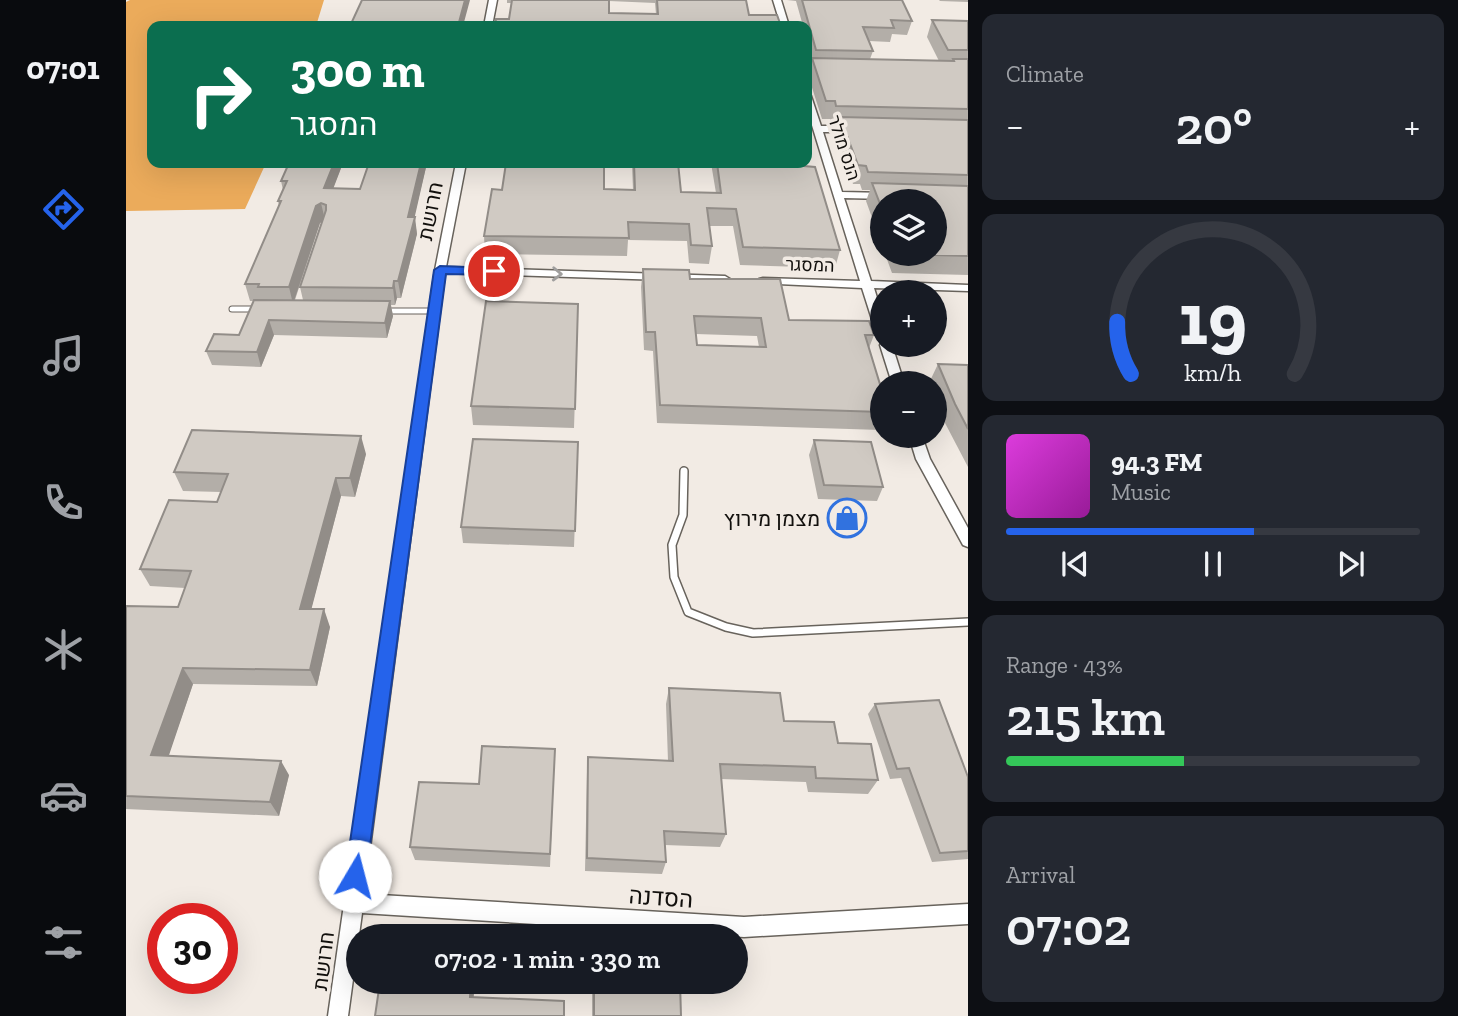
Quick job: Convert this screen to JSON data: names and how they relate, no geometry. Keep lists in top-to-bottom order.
{
  "streets": {
    "street": [
      "הנס מולר",
      "חרושת",
      "המסגר",
      "הסדנה"
    ]
  },
  "crossings": [
    ["הנס מולר", "המסגר"],
    ["חרושת", "הסדנה"]
  ],
  "places": {
    "shop": ["מצמן מירוץ"]
  },
  "page": {
    "tabs": "07:01",
    "tile": [
      "Climate",
      ["Range · 43%", "215 km"],
      ["Arrival", "07:02"]
    ],
    "turn": ["300 m", "המסגר"],
    "heat": ["−", "20°", "+"],
    "map_buttons": ["+", "−"],
    "song": ["94.3 FM", "Music"],
    "limit": "30",
    "trip": "07:02 · 1 min · 330 m",
    "gauge": ["19", "km/h"]
  }
}
